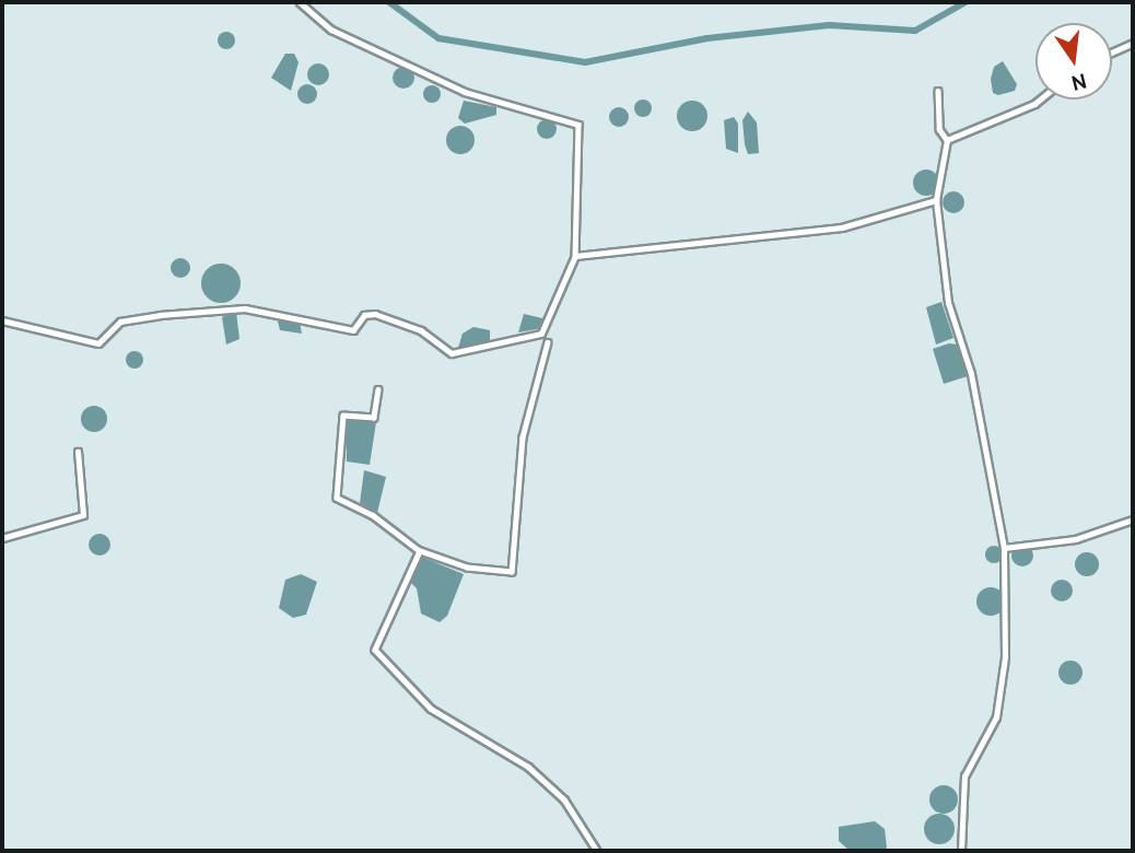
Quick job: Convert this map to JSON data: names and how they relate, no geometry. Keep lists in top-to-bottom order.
{
  "north": "bottom"
}
